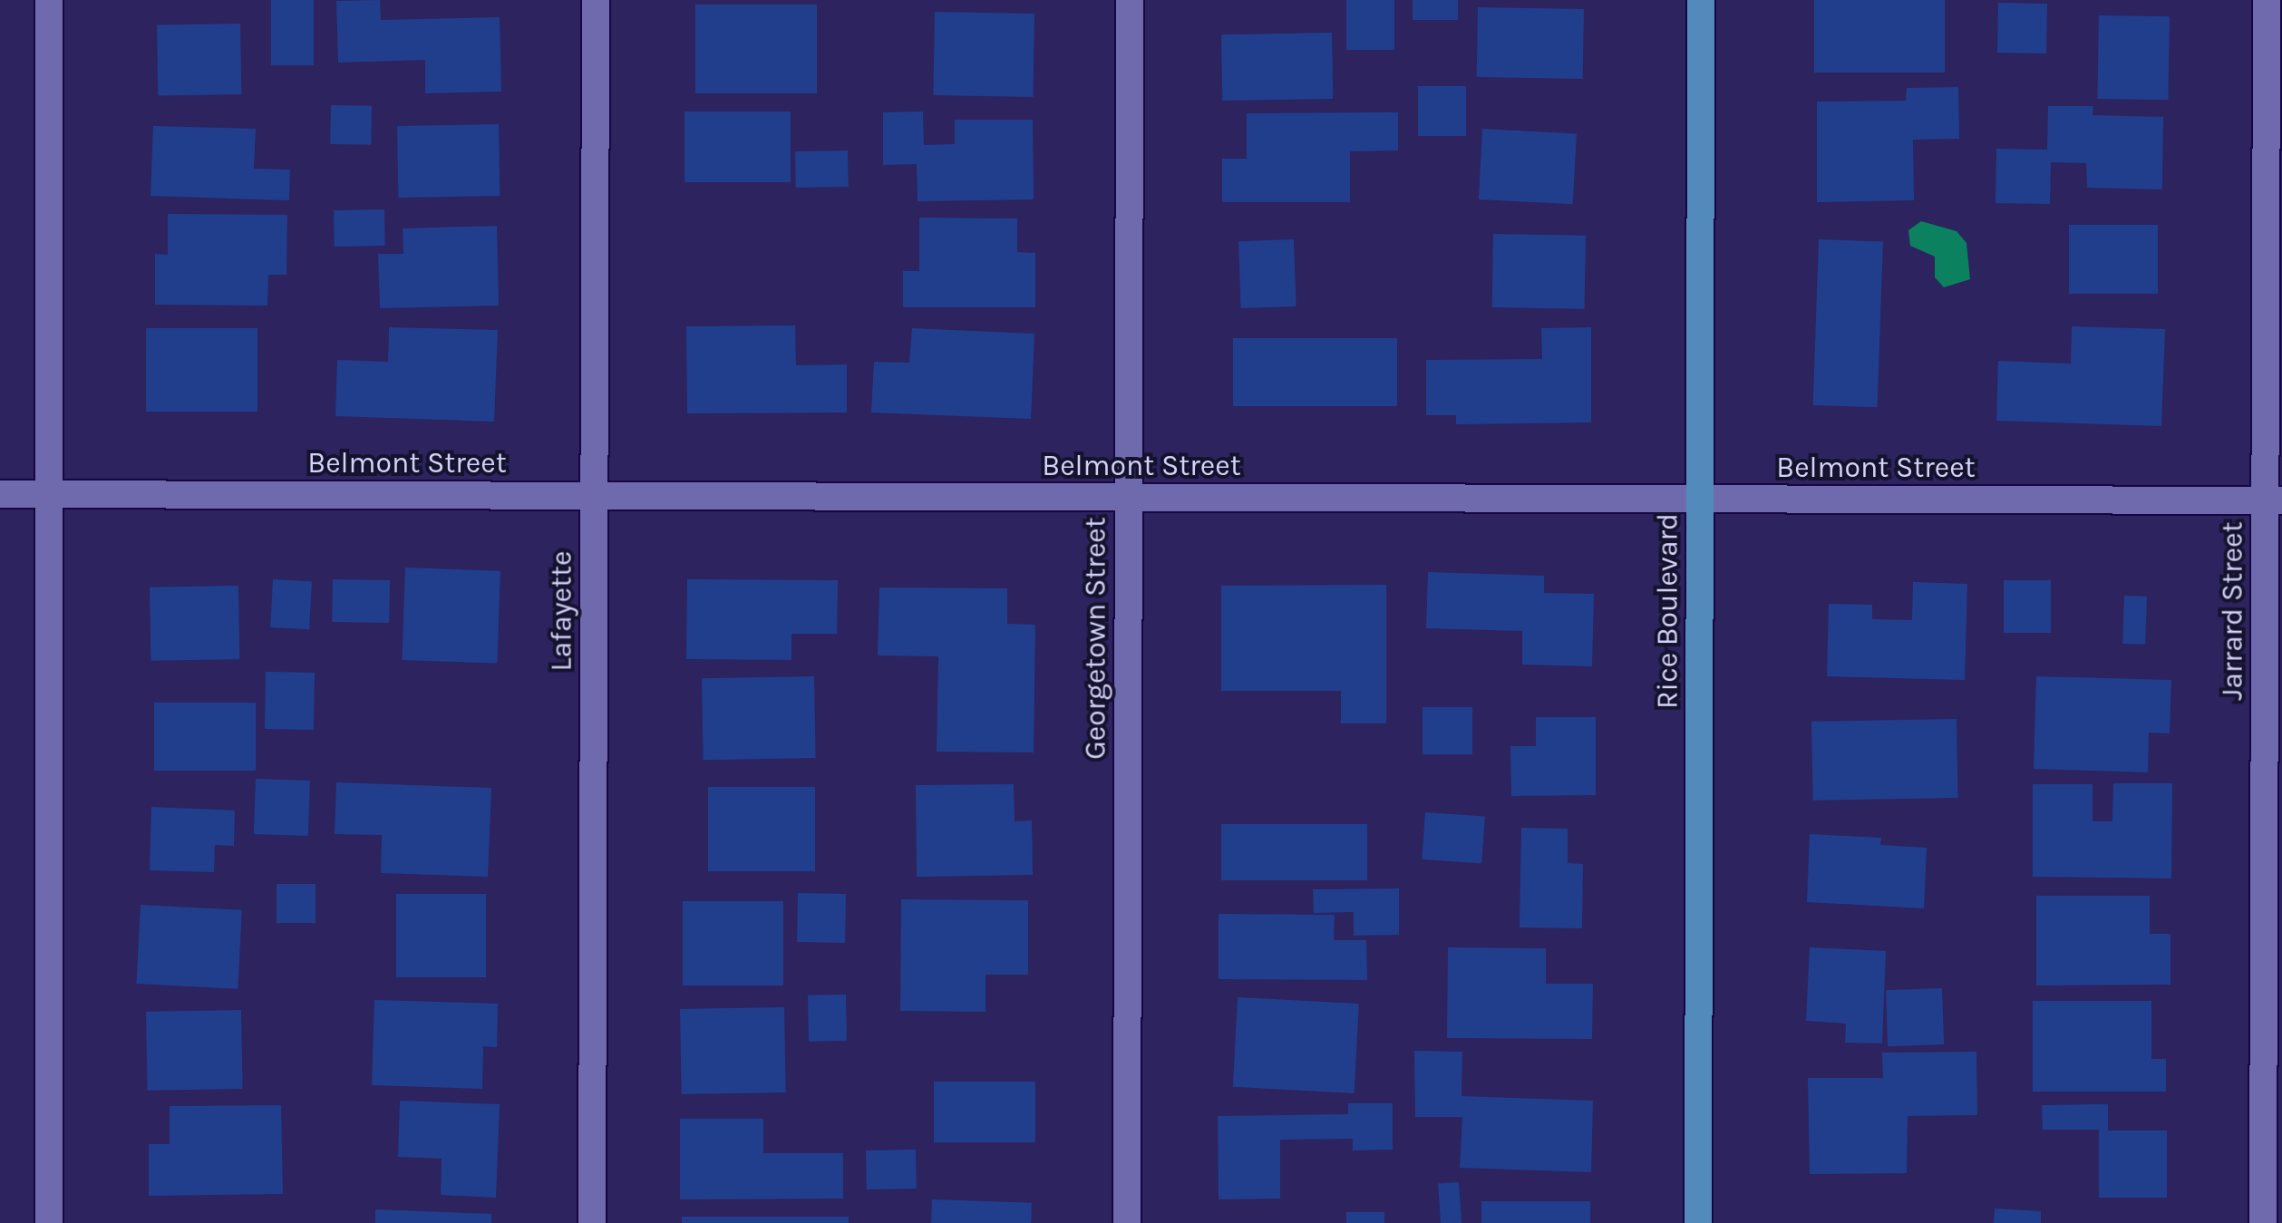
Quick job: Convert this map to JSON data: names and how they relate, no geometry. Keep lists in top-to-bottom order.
{
  "streets": {
    "main road": ["Rice Boulevard"],
    "street": [
      "Belmont Street",
      "Lafayette",
      "Jarrard Street",
      "Georgetown Street"
    ]
  },
  "crossings": [
    ["Belmont Street", "Lafayette"],
    ["Belmont Street", "Rice Boulevard"],
    ["Belmont Street", "Jarrard Street"],
    ["Belmont Street", "Georgetown Street"]
  ]
}
